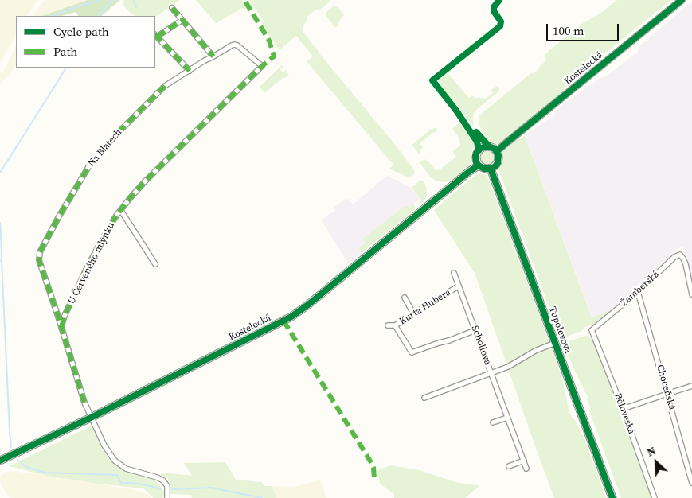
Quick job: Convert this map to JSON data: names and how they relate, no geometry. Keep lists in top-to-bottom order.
{
  "streets": {
    "main road": ["Kostelecká", "Tupolevova"],
    "street": [
      "Na Blatech",
      "U Červeného mlýnku",
      "Žamberská",
      "Kurta Hubera",
      "Schollova",
      "Choceňská",
      "Běloveská"
    ]
  },
  "crossings": [
    ["Kostelecká", "Tupolevova"],
    ["Na Blatech", "U Červeného mlýnku"],
    ["Žamberská", "Choceňská"],
    ["Žamberská", "Běloveská"],
    ["Kurta Hubera", "Schollova"]
  ],
  "legend": ["Cycle path", "Path"],
  "scale_bar": "100 m",
  "north": "top left"
}
